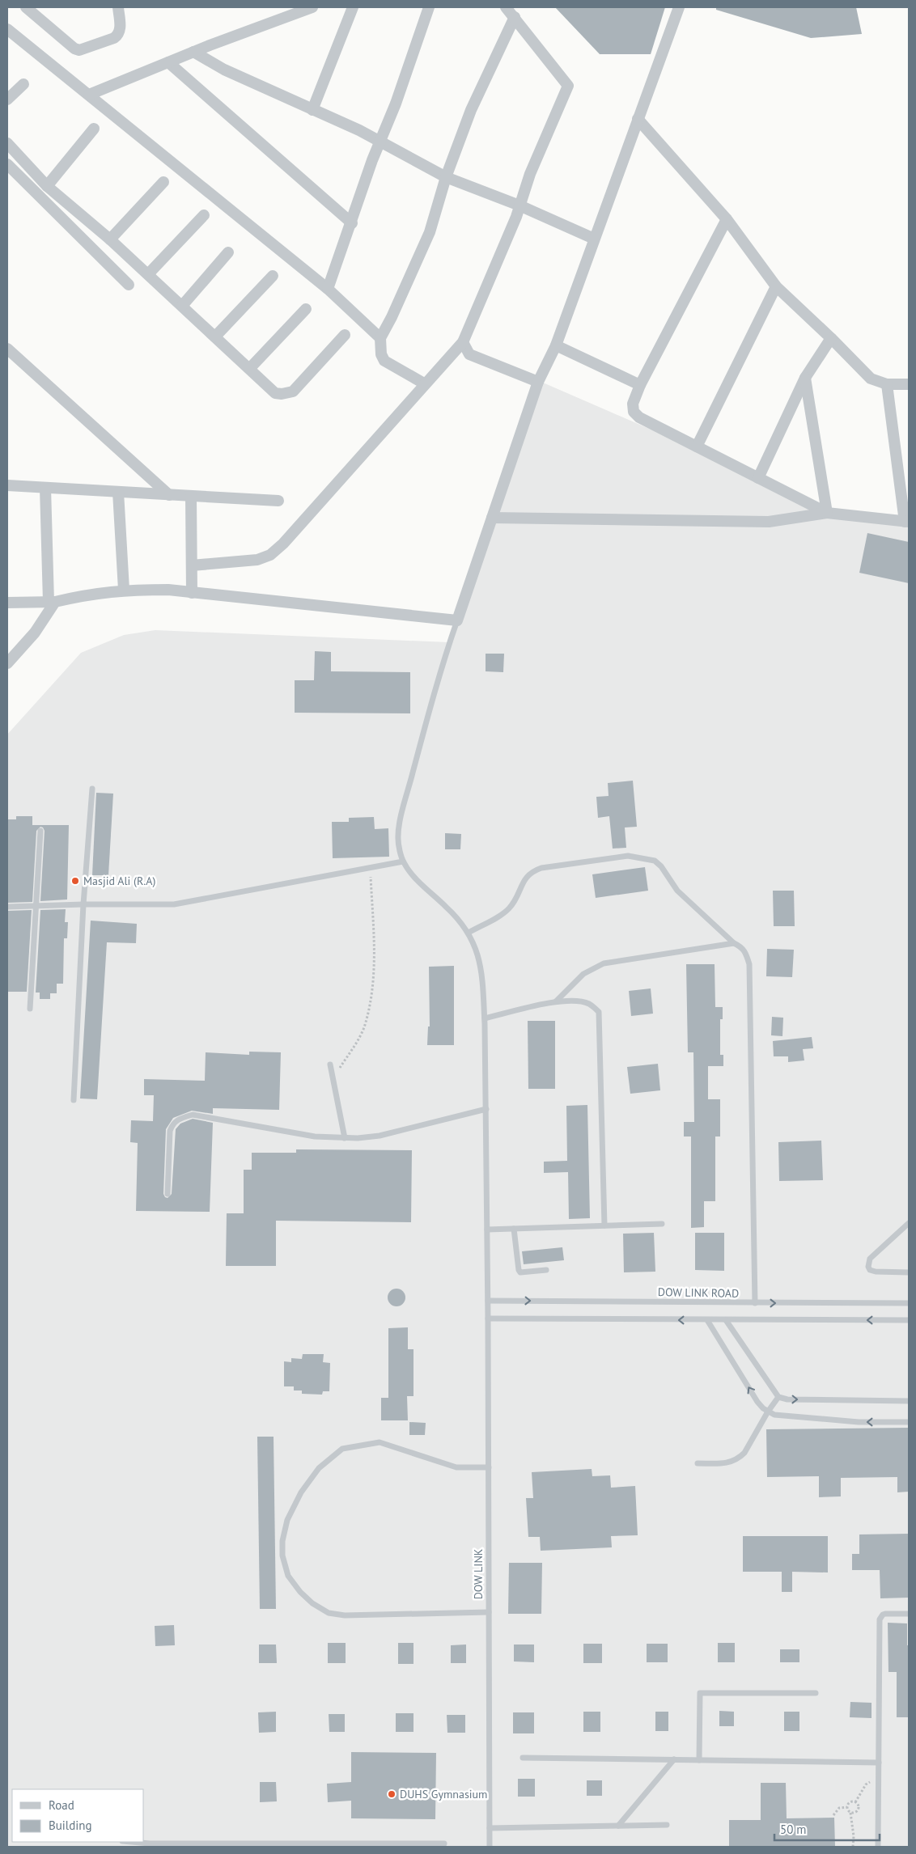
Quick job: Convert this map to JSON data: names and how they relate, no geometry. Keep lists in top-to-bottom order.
{
  "streets": {
    "lane": ["DOW LINK ROAD", "DOW LINK"]
  },
  "crossings": [
    ["DOW LINK ROAD", "DOW LINK"]
  ],
  "places": ["Masjid Ali (R.A)", "DUHS Gymnasium"],
  "legend": ["Road", "Building"],
  "scale_bar": "50 m"
}
